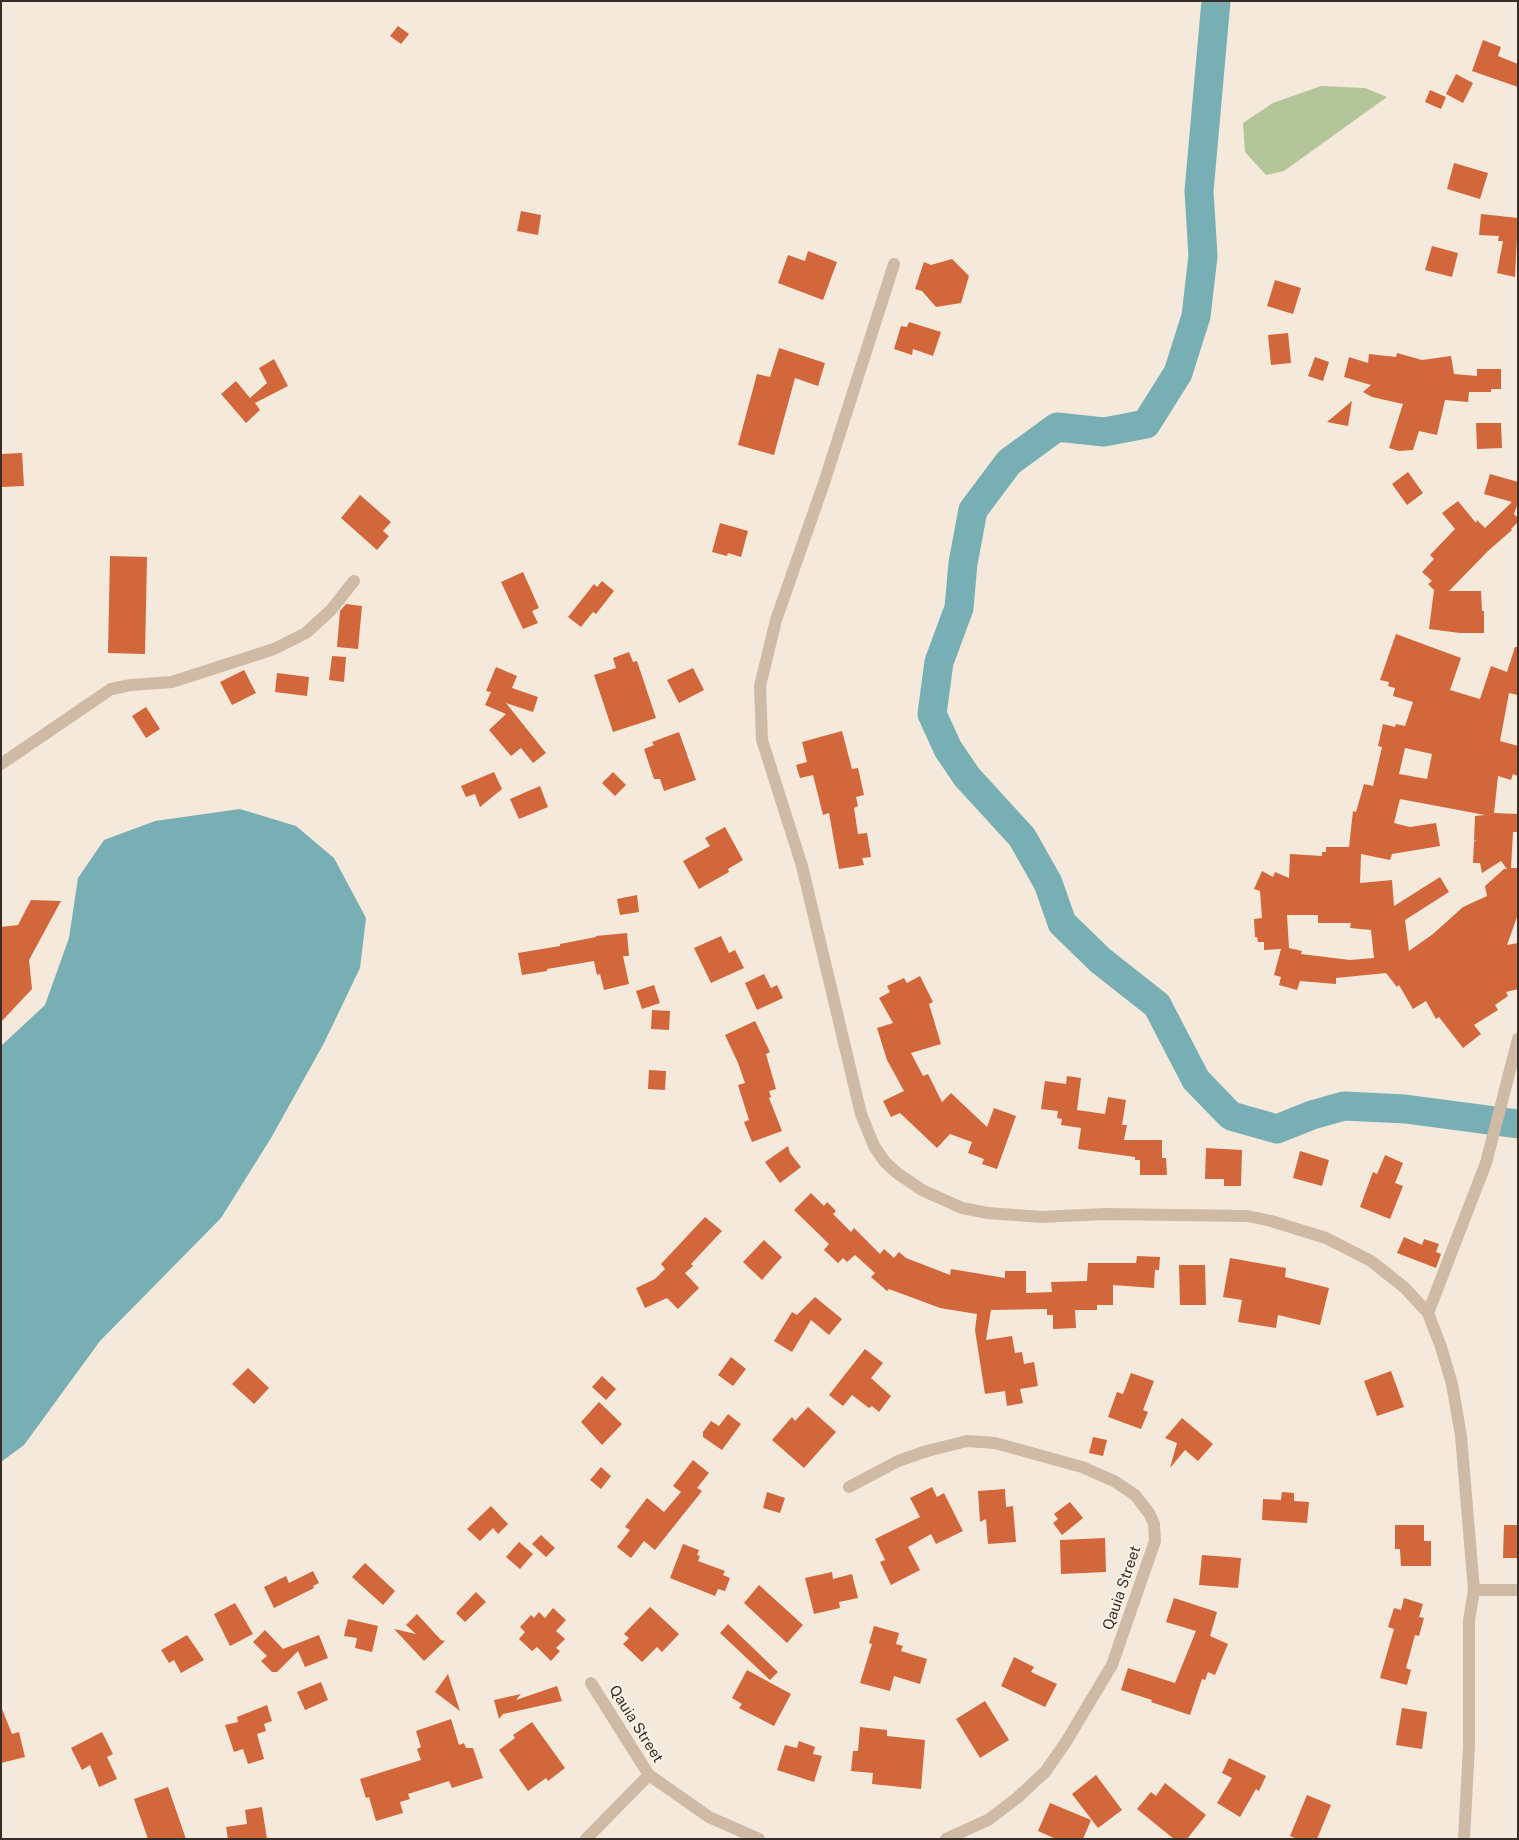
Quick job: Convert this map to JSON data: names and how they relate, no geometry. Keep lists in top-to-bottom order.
{
  "streets": {
    "street": ["Qauia Street"]
  }
}
